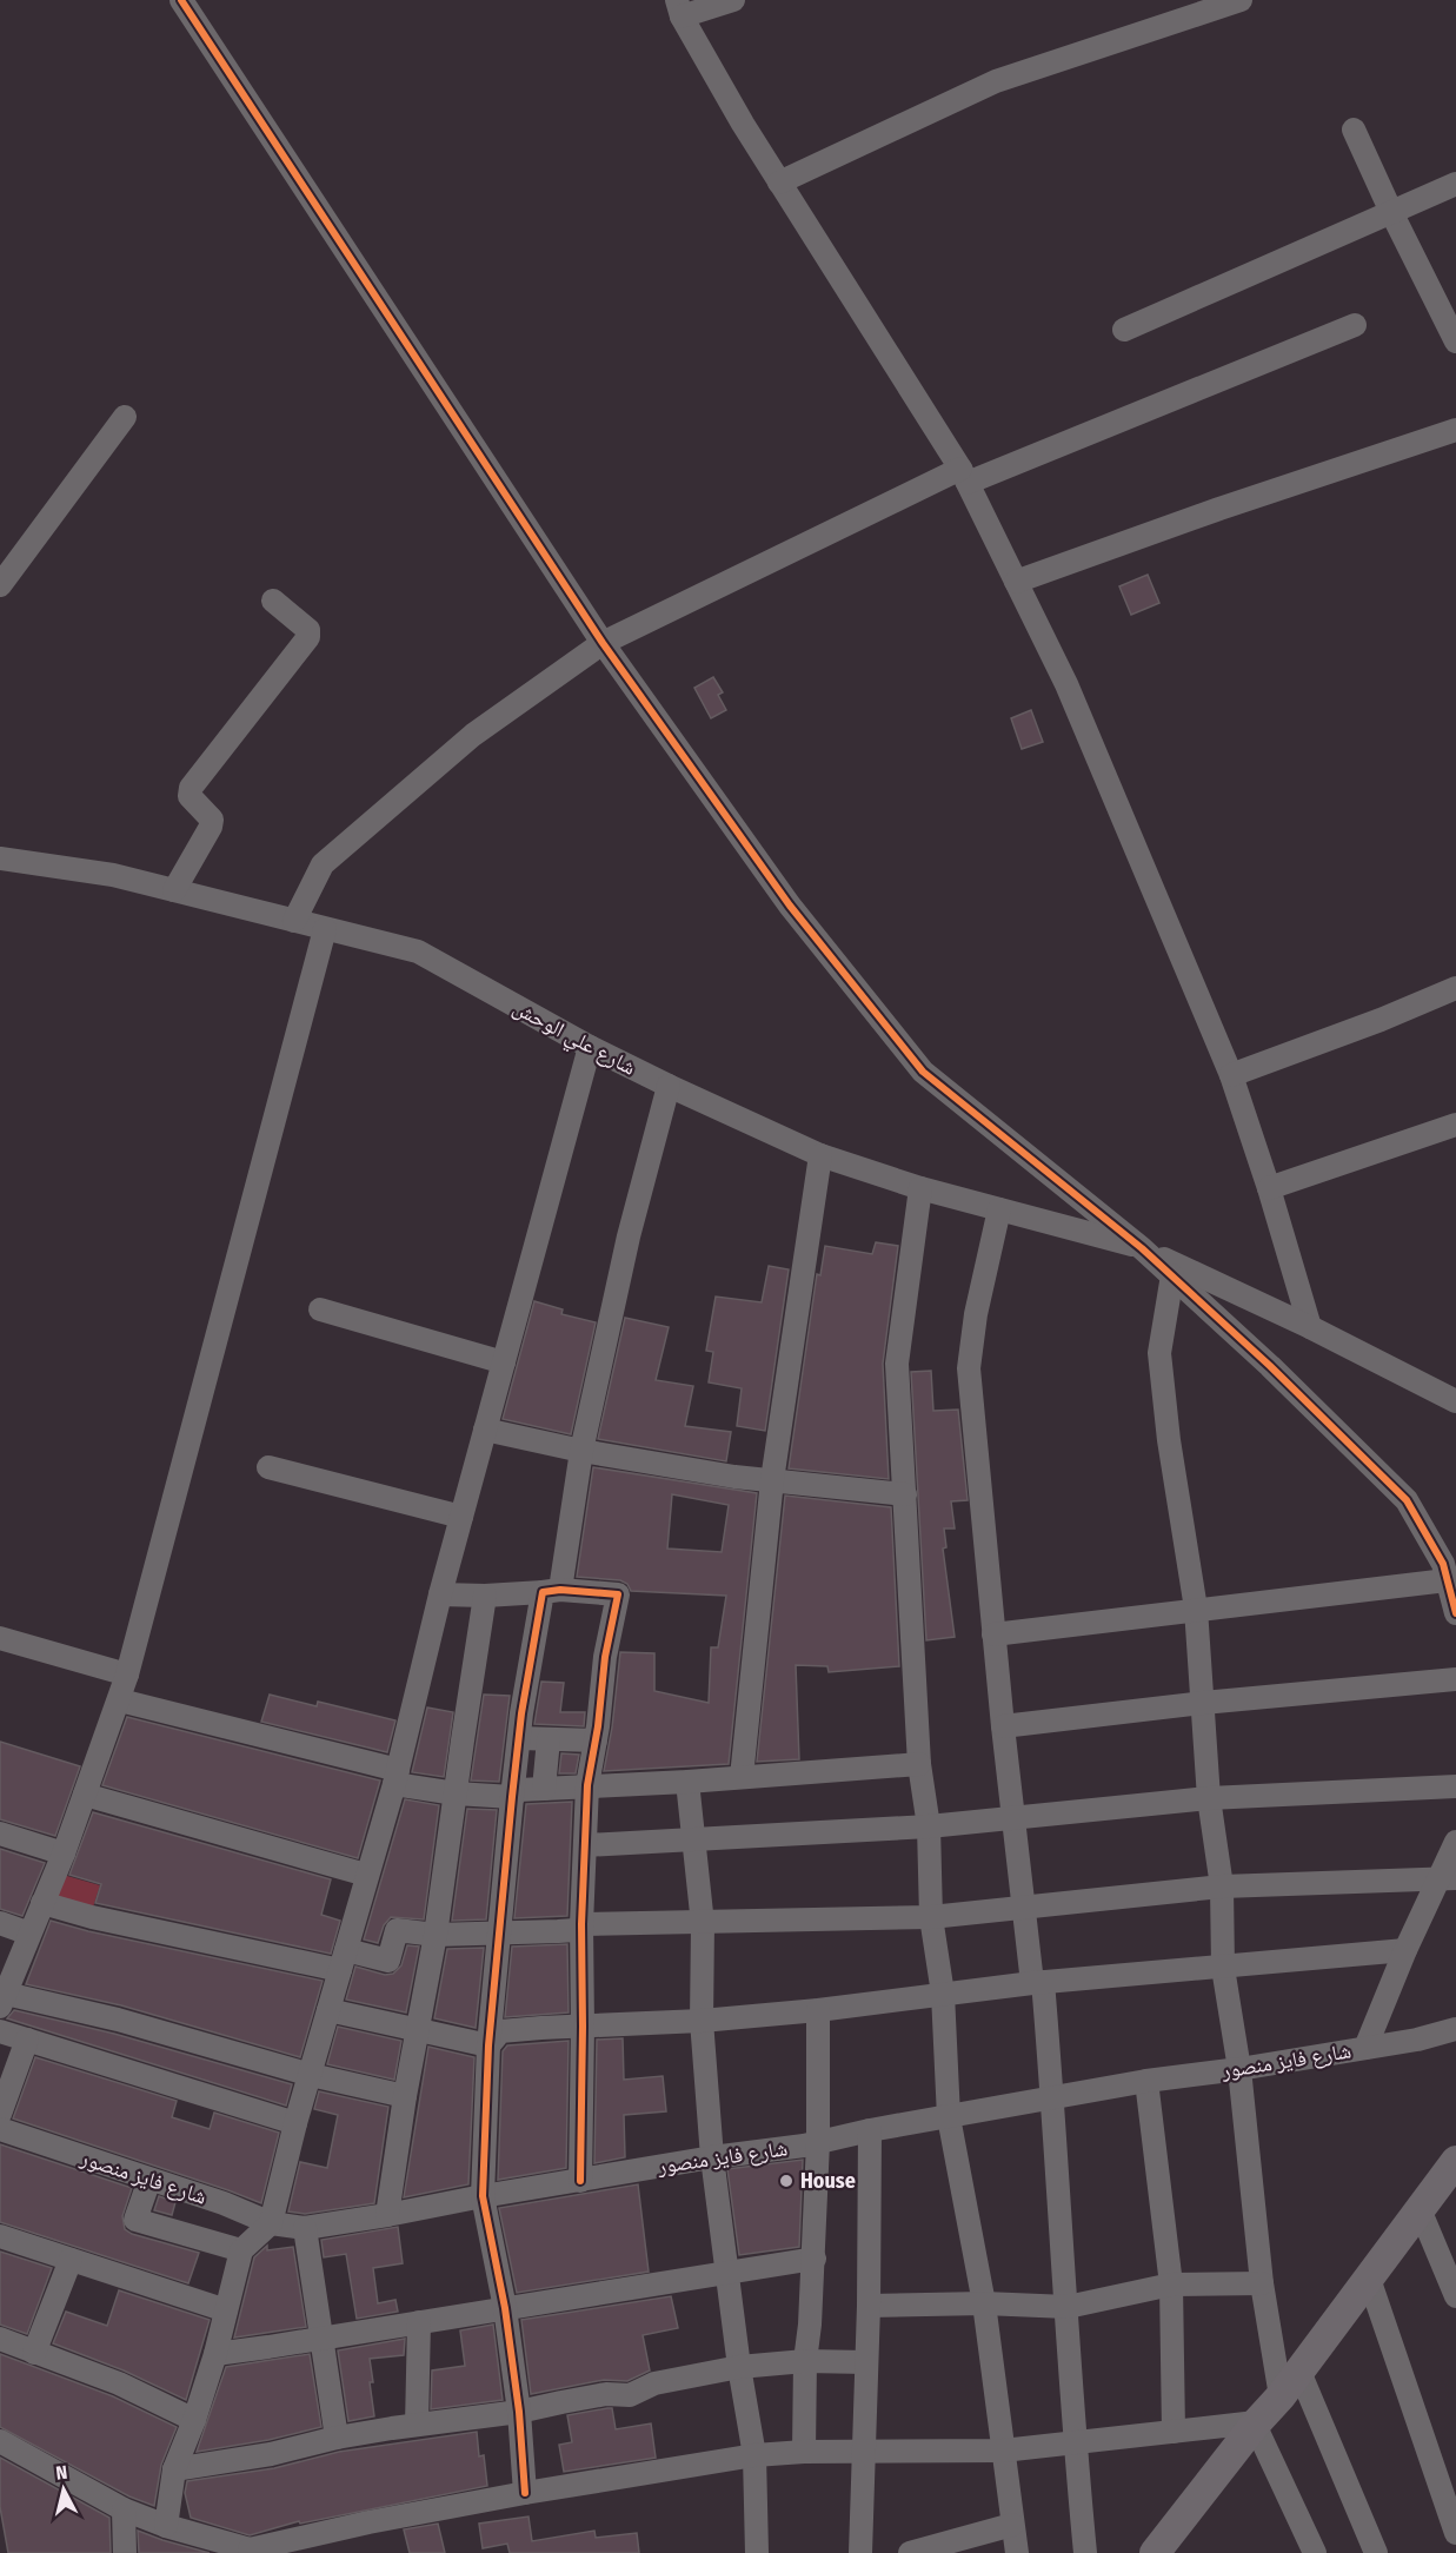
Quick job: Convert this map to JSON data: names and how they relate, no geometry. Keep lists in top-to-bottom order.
{
  "streets": {
    "street": ["شارع علي الوحش", "شارع فايز منصور"]
  },
  "places": ["House"],
  "north": "top"
}
